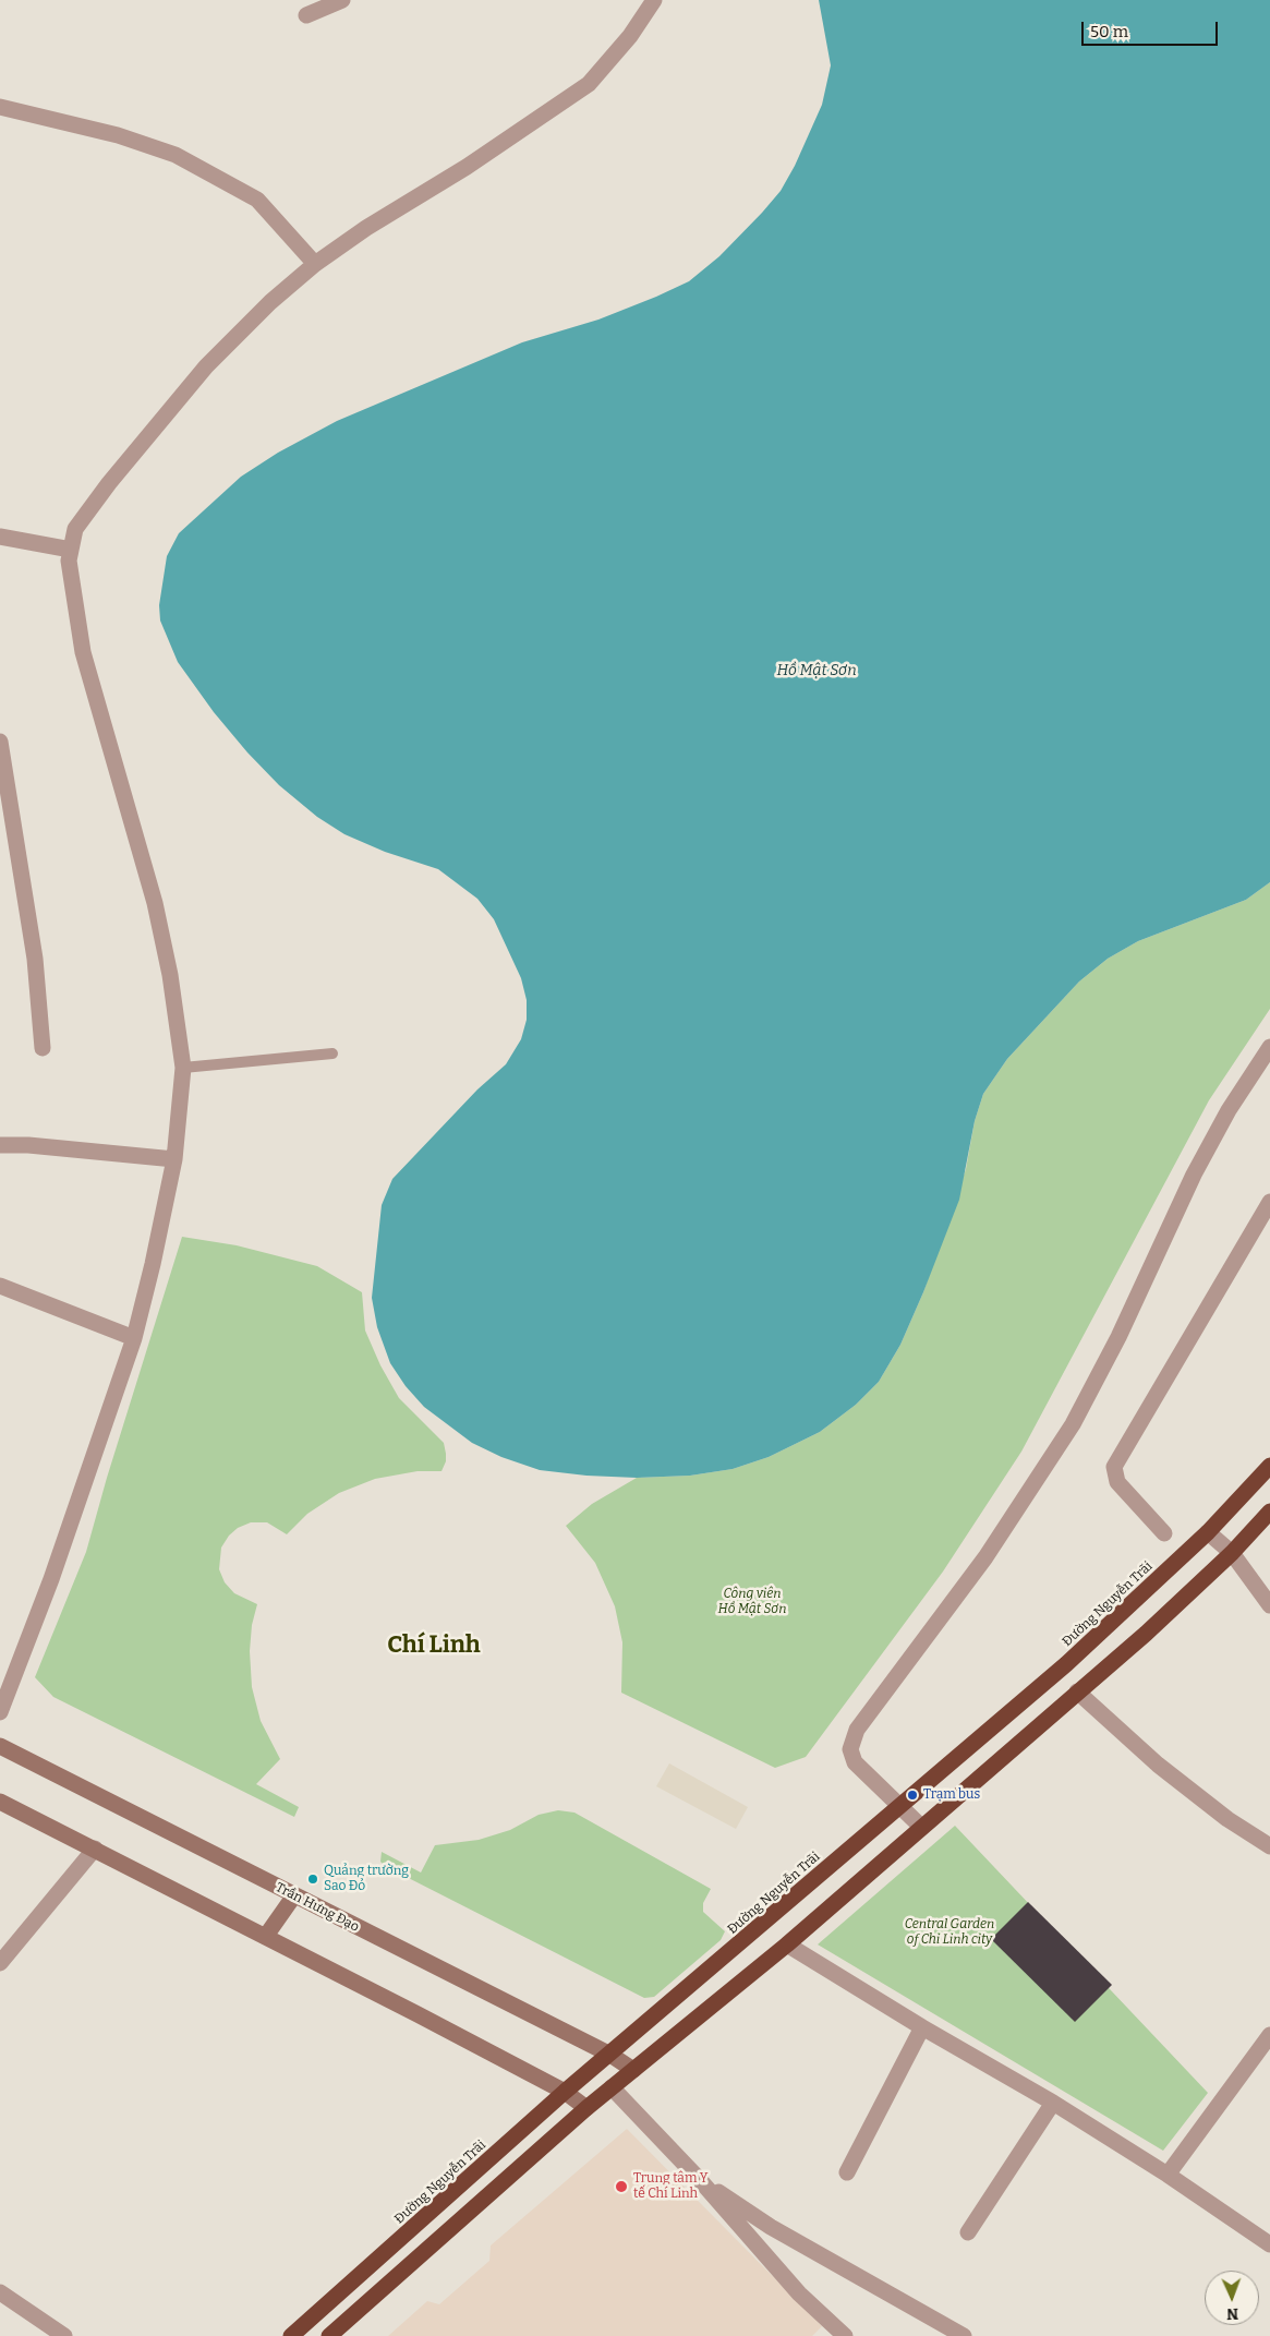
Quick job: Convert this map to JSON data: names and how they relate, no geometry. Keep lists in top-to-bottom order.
{
  "streets": {
    "highway": ["Đường Nguyễn Trãi"],
    "street": ["Trần Hưng Đạo"]
  },
  "crossings": [
    ["Đường Nguyễn Trãi", "Trần Hưng Đạo"]
  ],
  "districts": ["Chí Linh"],
  "water": ["Hồ Mật Sơn"],
  "parks": ["Công viên Hồ Mật Sơn", "Central Garden of Chi Linh city"],
  "places": ["Trạm bus", "Quảng trường Sao Đỏ", "Trung tâm Y tế Chí Linh"],
  "scale_bar": "50 m",
  "north": "bottom"
}
